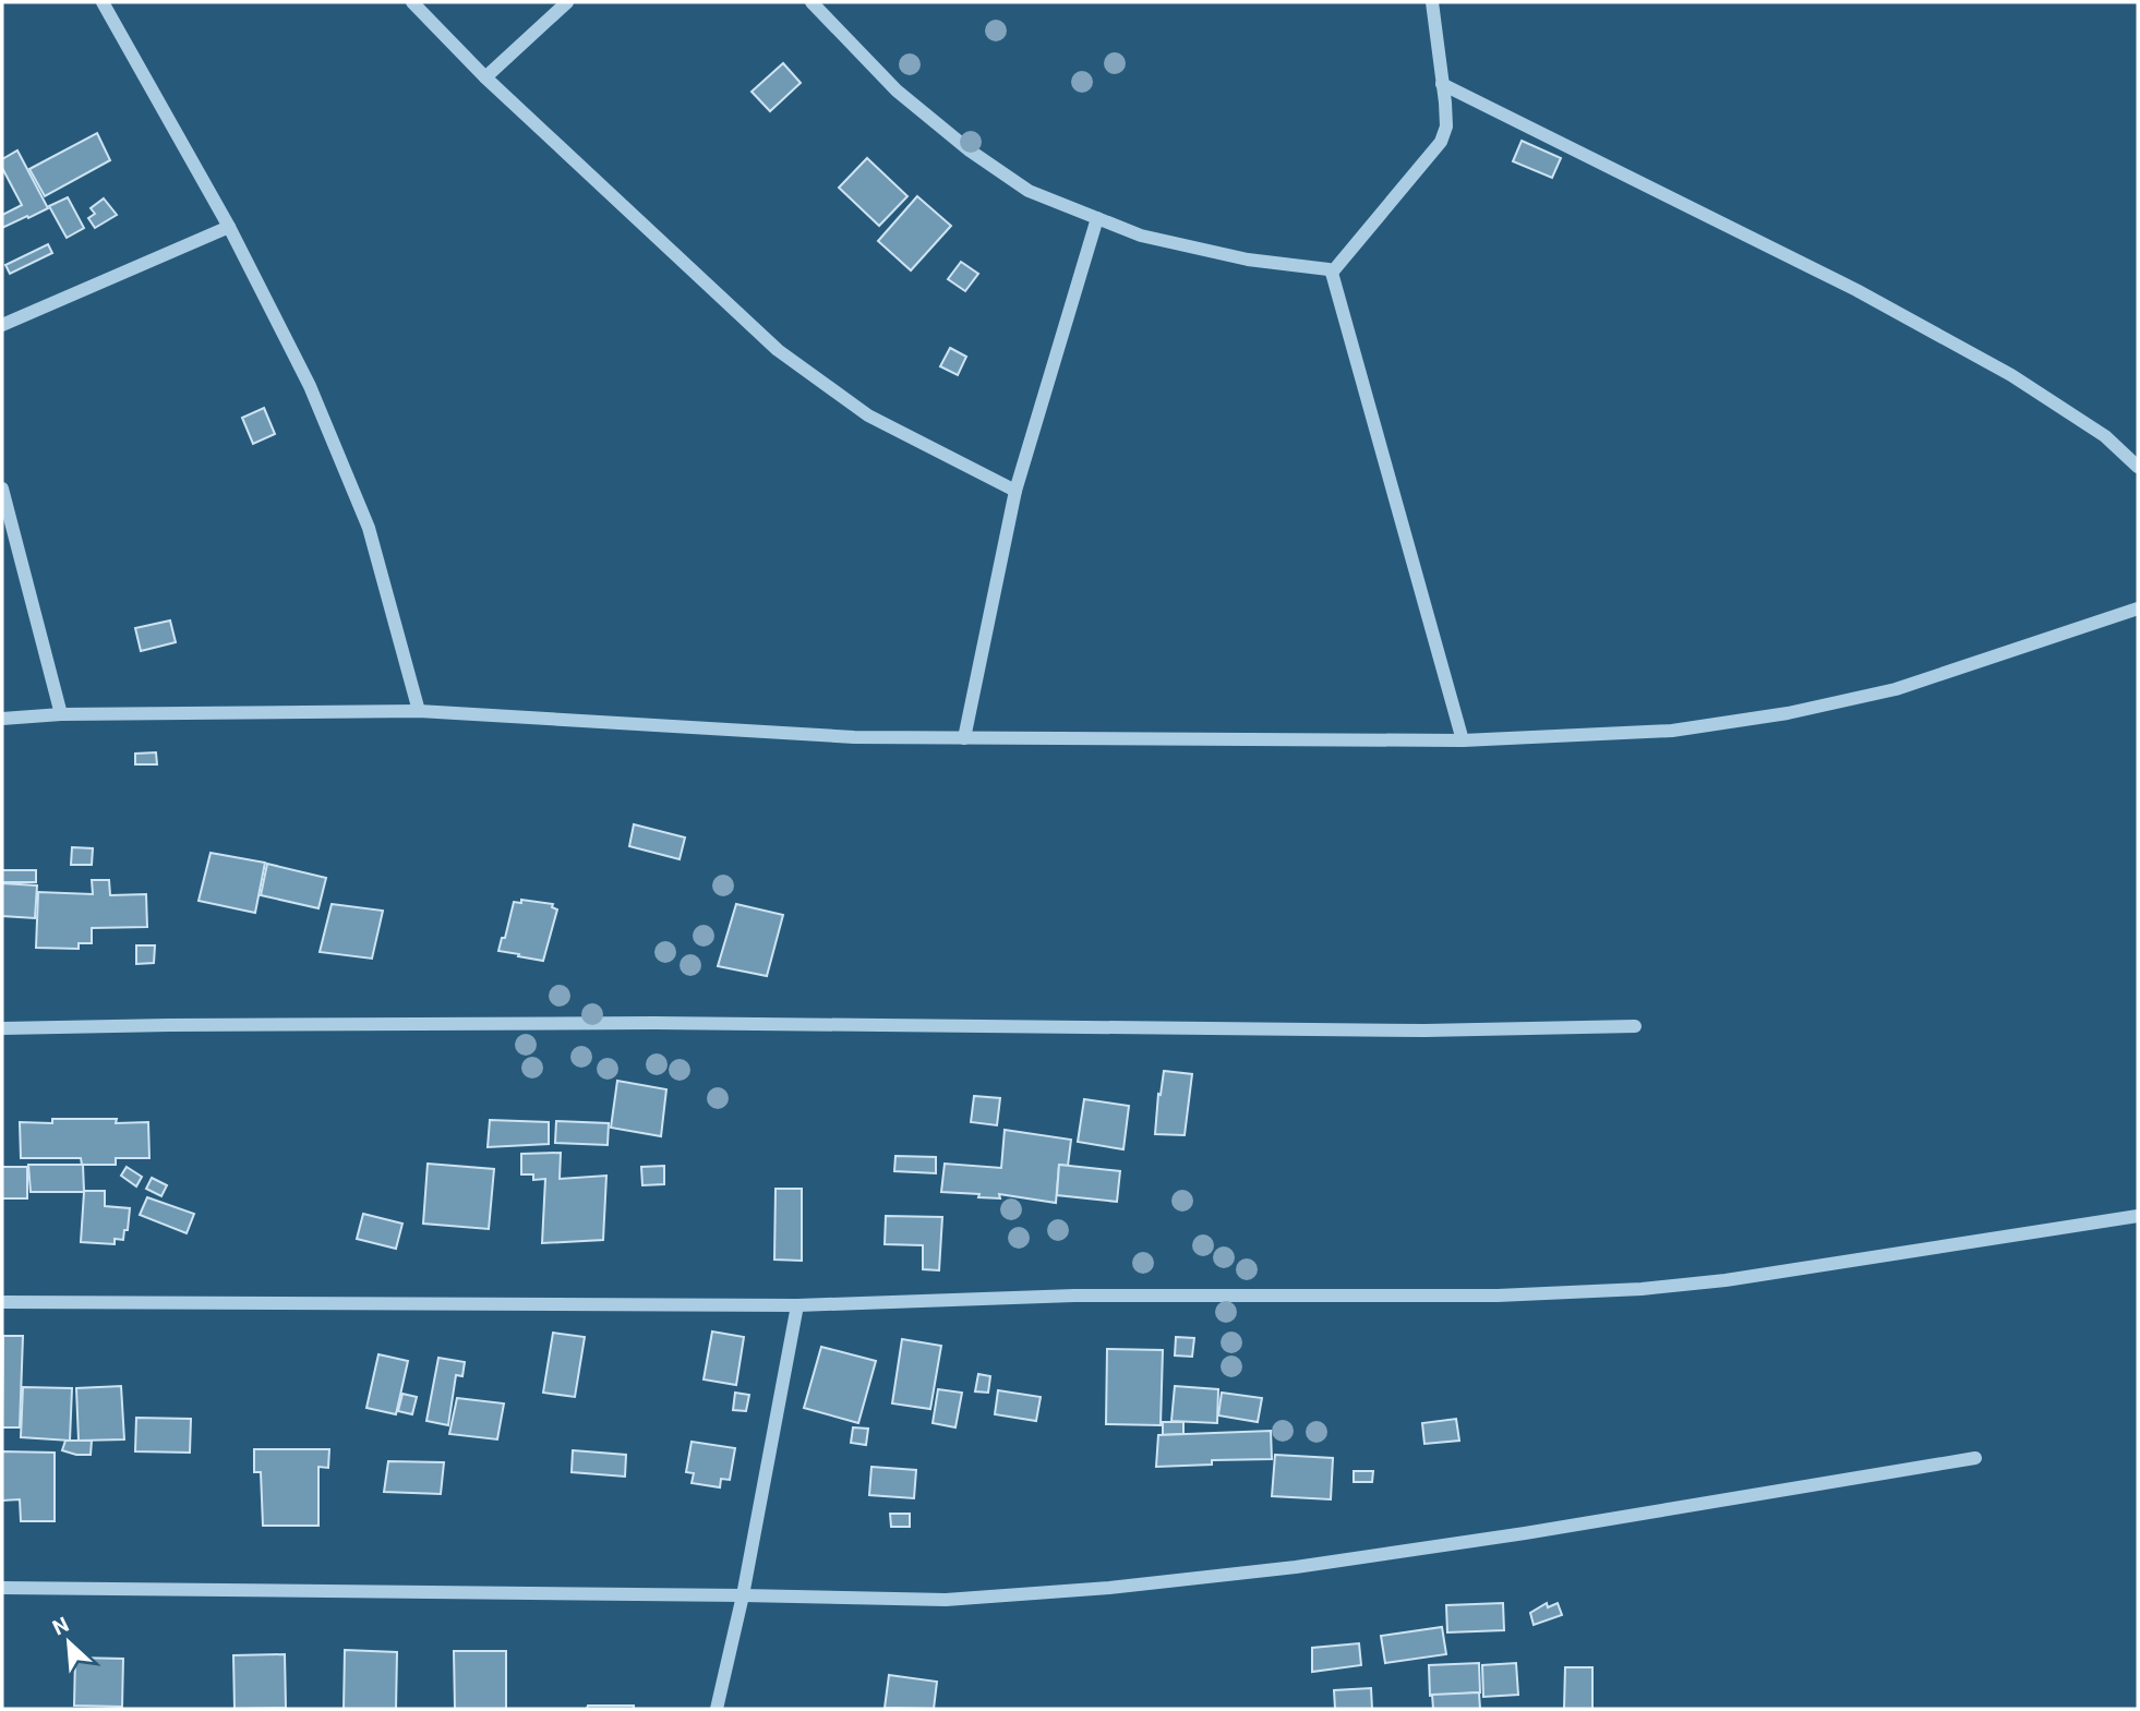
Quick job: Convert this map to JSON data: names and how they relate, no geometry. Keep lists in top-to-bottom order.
{
  "north": "top left"
}
